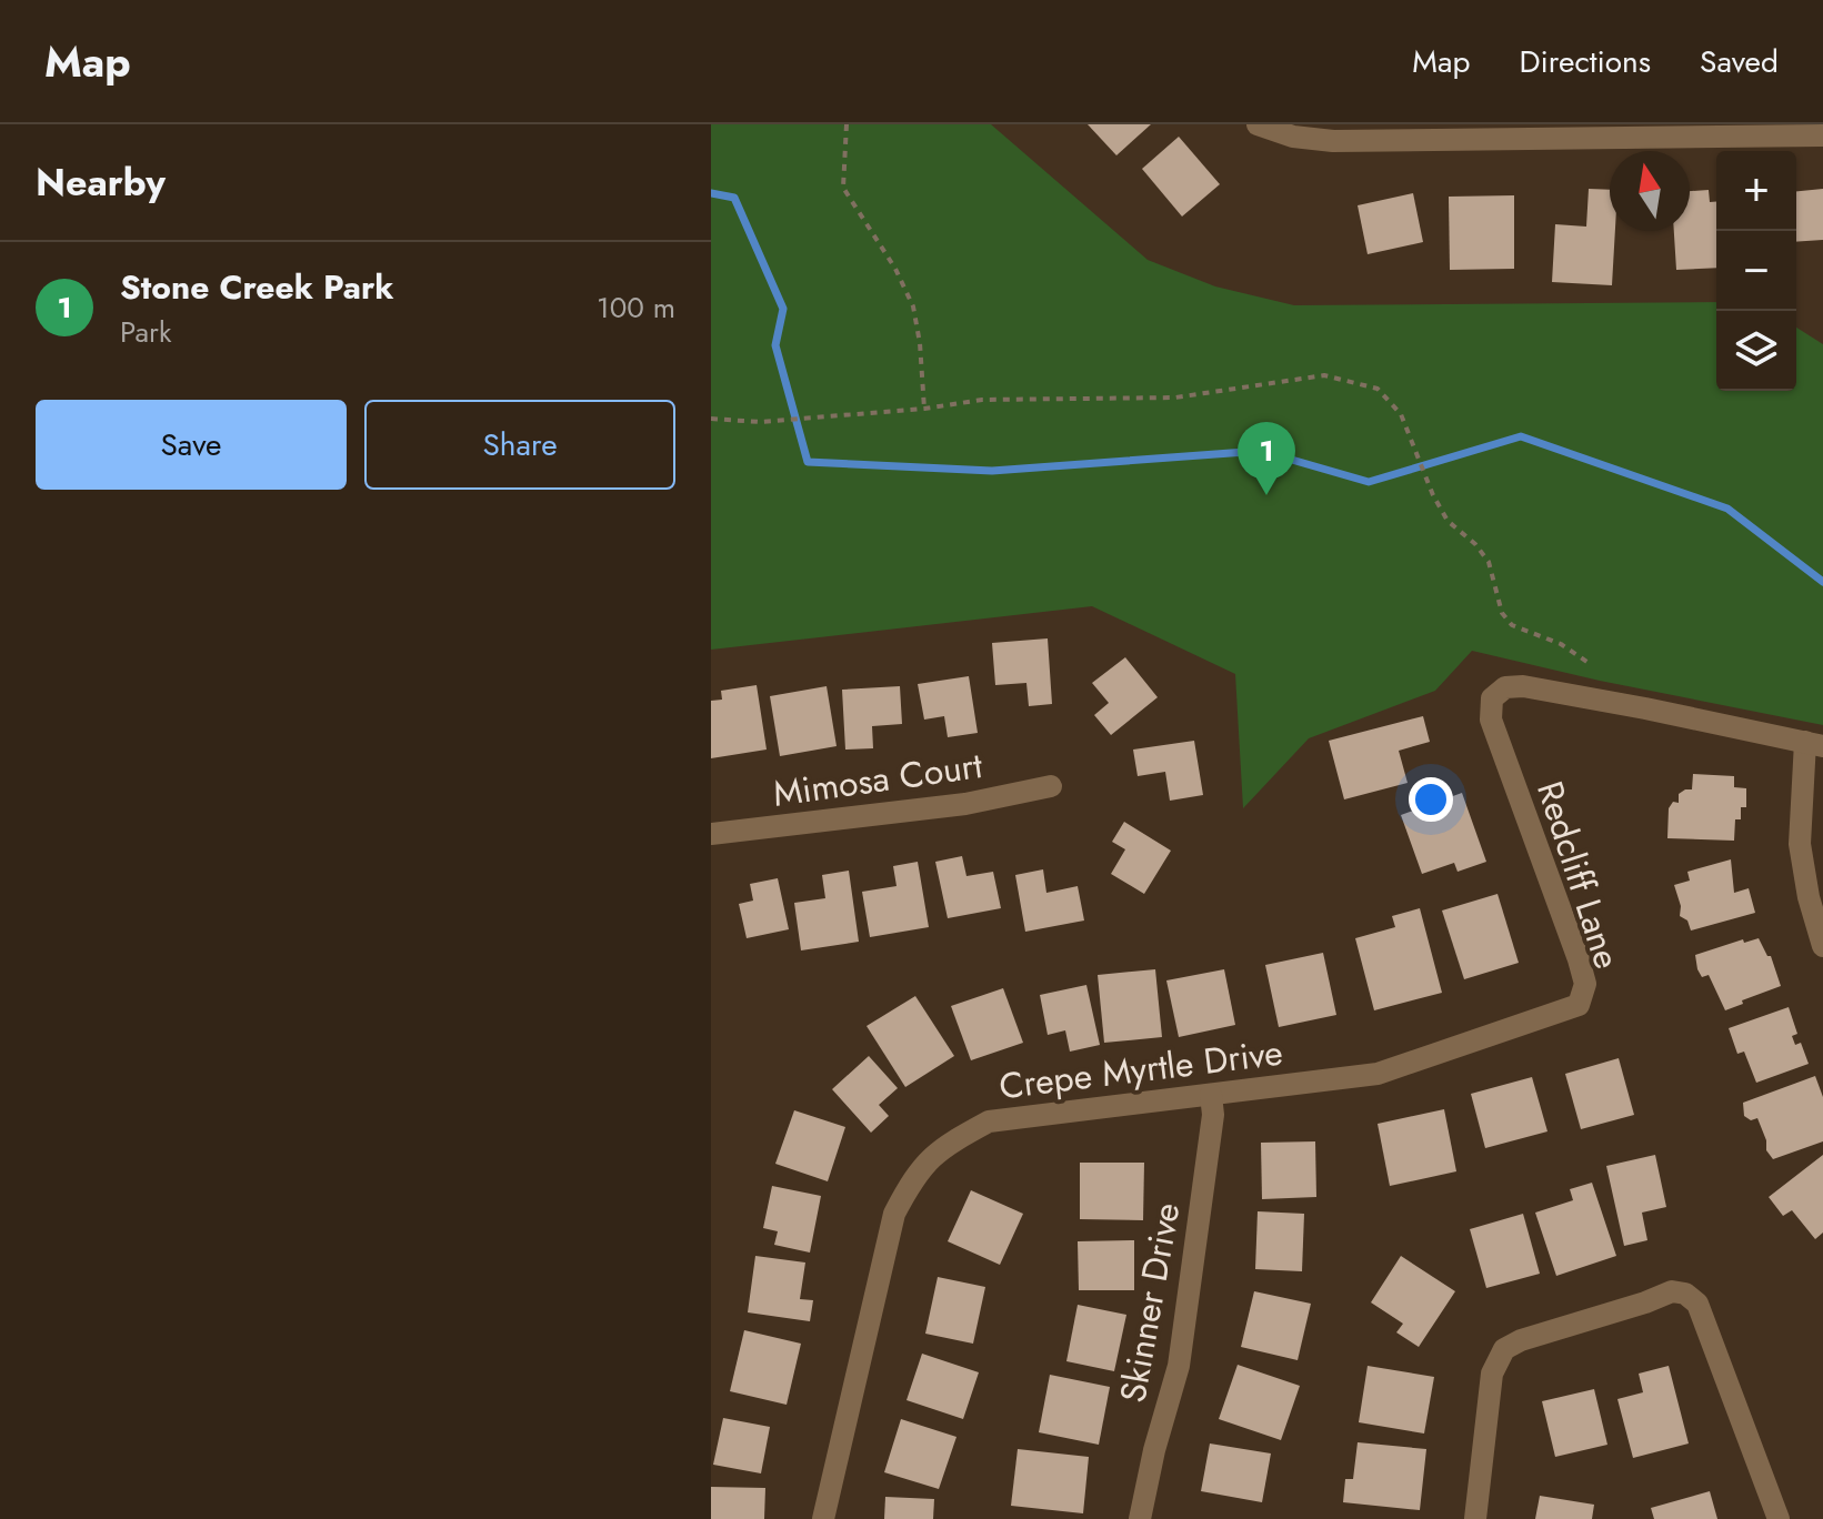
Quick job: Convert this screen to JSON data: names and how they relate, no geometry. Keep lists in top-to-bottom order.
{
  "streets": {
    "street": [
      "Mimosa Court",
      "Redcliff Lane",
      "Crepe Myrtle Drive",
      "Skinner Drive"
    ]
  },
  "crossings": [
    ["Redcliff Lane", "Crepe Myrtle Drive"],
    ["Crepe Myrtle Drive", "Skinner Drive"]
  ],
  "north": "top",
  "page": {
    "header": "Map",
    "nav": ["Map", "Directions", "Saved"],
    "heading": "Nearby",
    "map_buttons": ["+", "−"],
    "list": [
      {
        "mark": "1",
        "name": "Stone Creek Park",
        "note": "Park",
        "value": "100 m"
      }
    ],
    "buttons": ["Save", "Share"],
    "pins": "1"
  }
}
